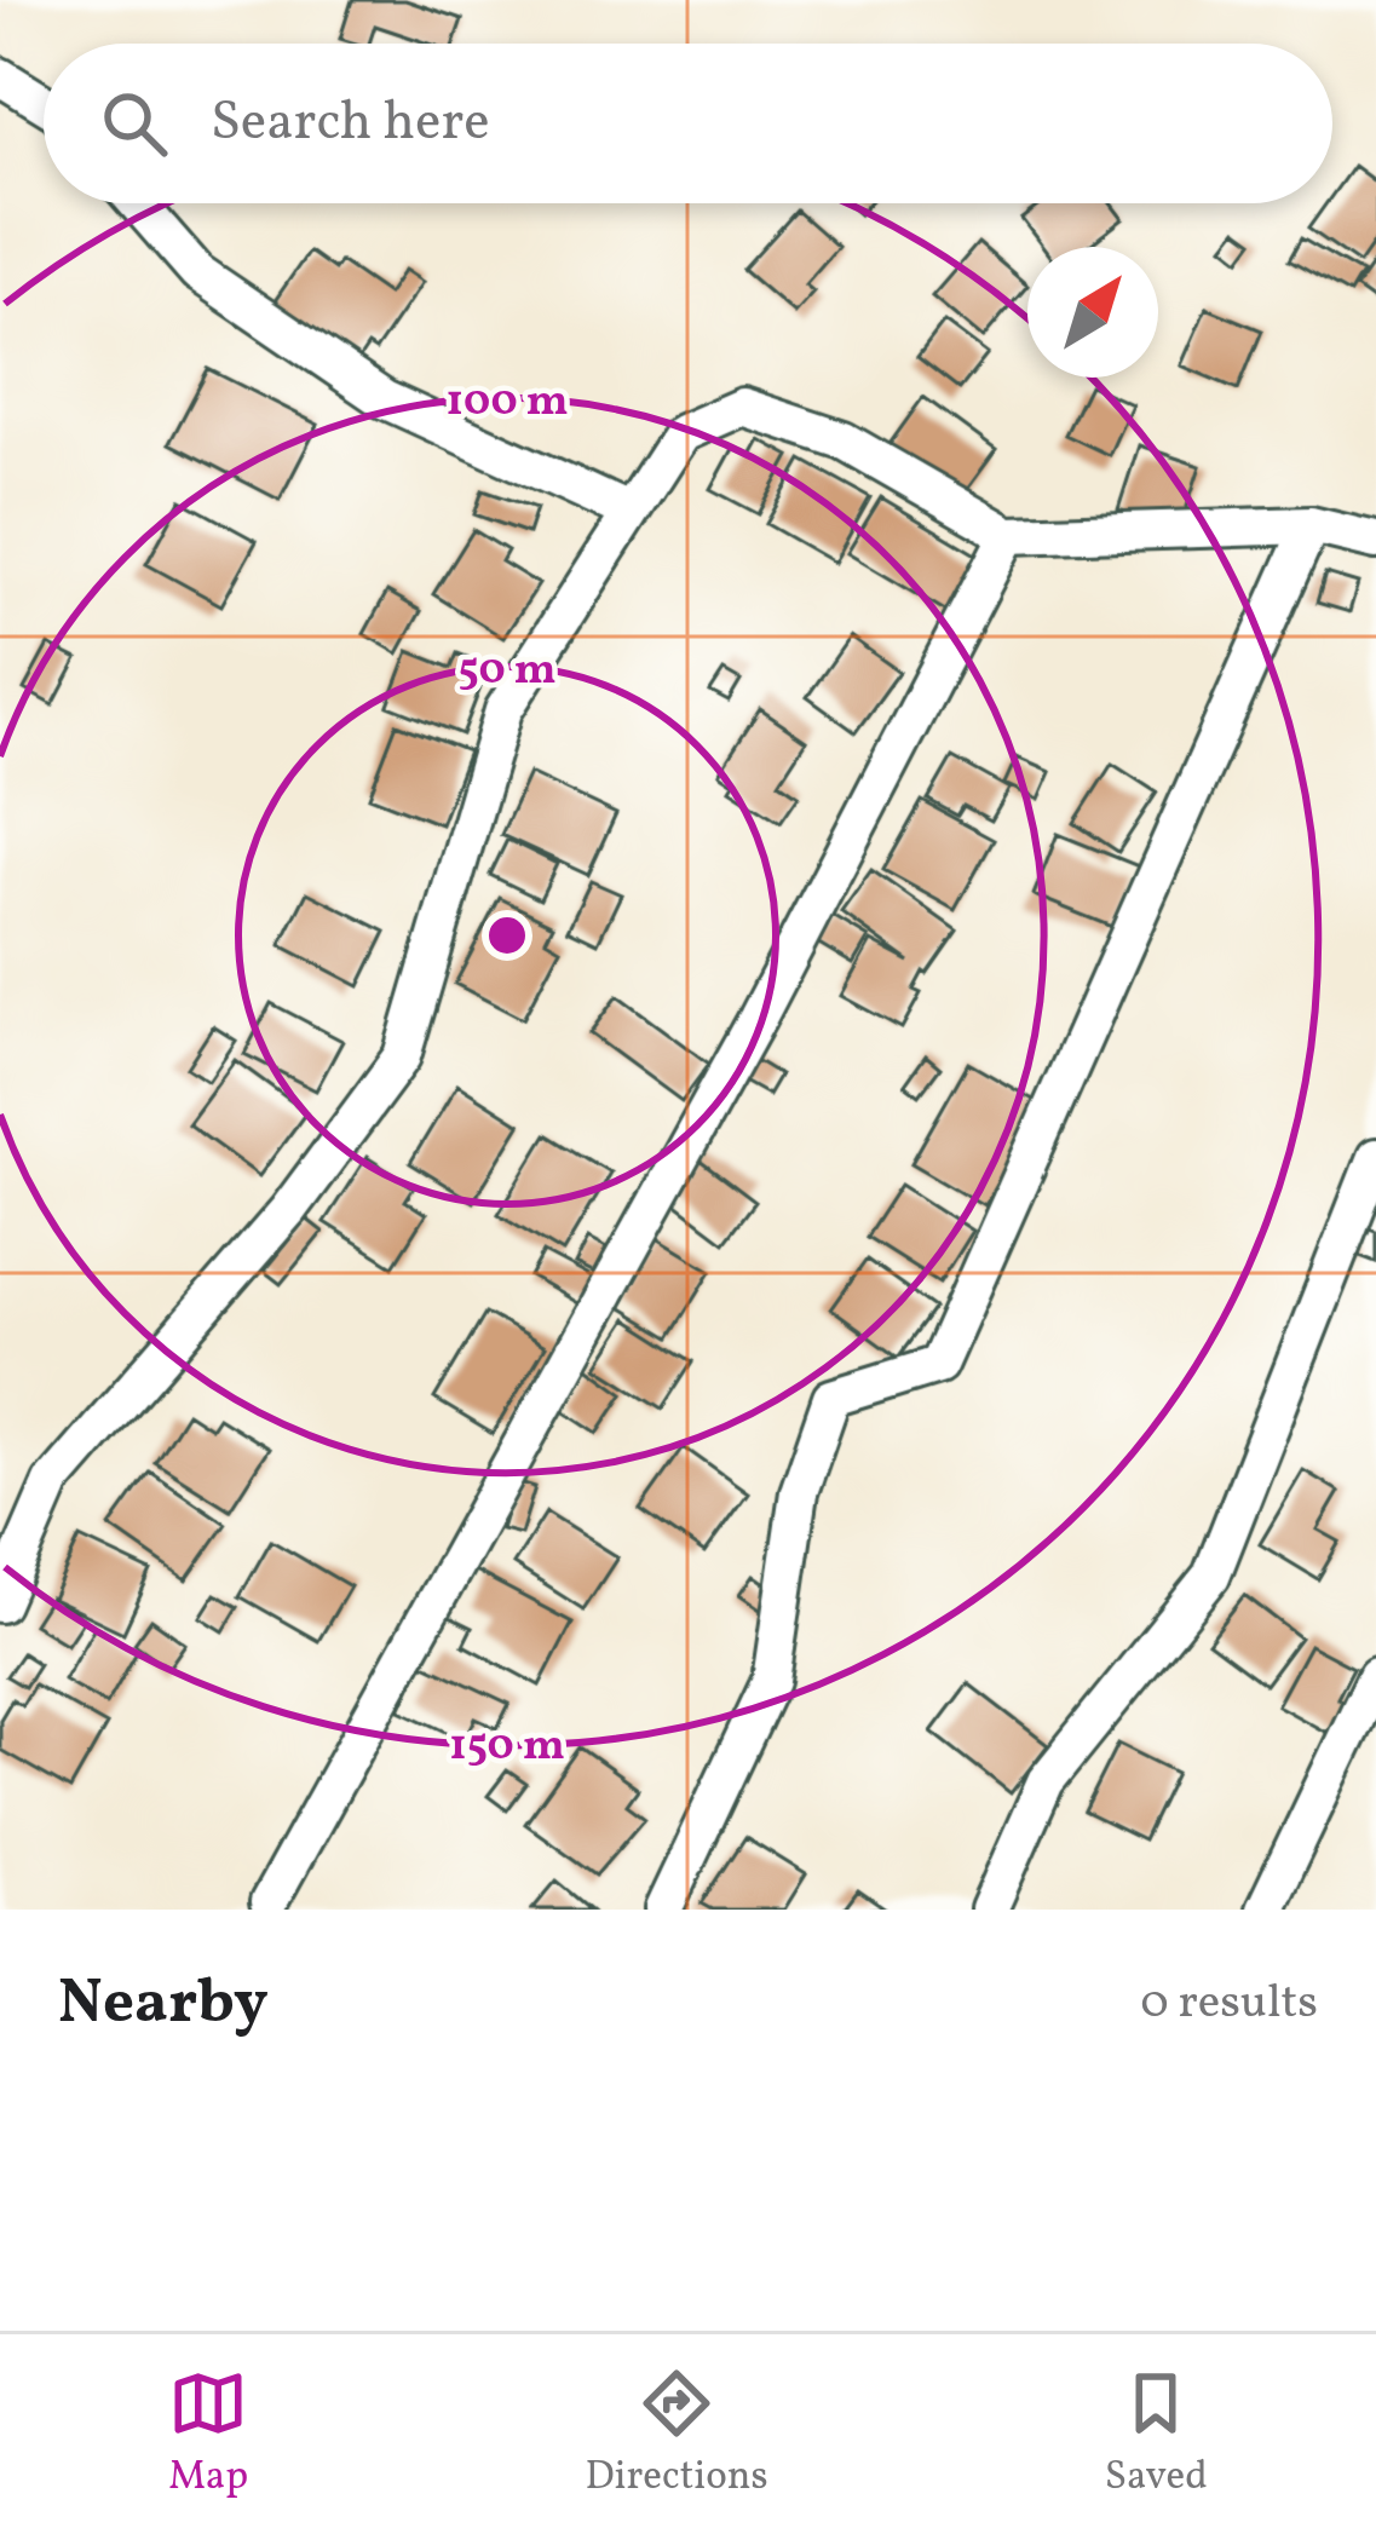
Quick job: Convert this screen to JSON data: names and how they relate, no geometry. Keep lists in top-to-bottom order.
{
  "north": "top right",
  "page": {
    "search": "Search here",
    "heading": ["Nearby", "0 results"],
    "nav": ["Map", "Directions", "Saved"]
  },
  "rings": ["100 m", "50 m", "150 m"]
}
